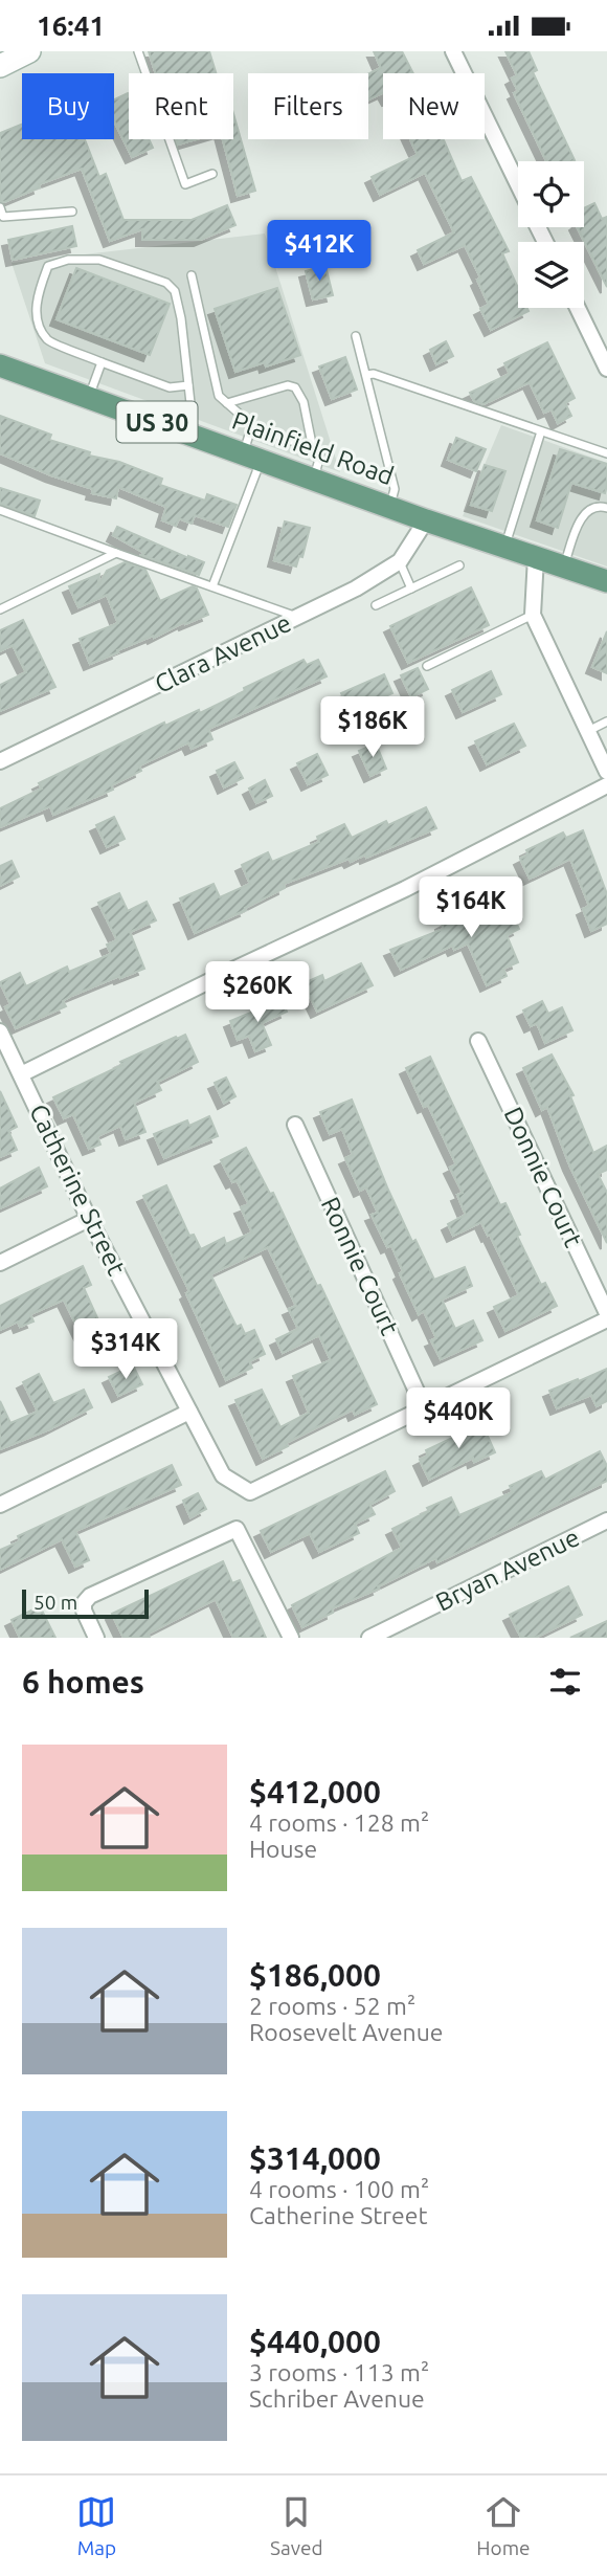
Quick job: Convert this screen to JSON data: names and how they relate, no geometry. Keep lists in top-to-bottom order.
{
  "streets": {
    "main road": ["US 30", "Plainfield Road"],
    "street": [
      "Clara Avenue",
      "Donnie Court",
      "Catherine Street",
      "Ronnie Court",
      "Bryan Avenue"
    ]
  },
  "crossings": [
    ["Plainfield Road", "Clara Avenue"],
    ["Catherine Street", "Ronnie Court"]
  ],
  "scale_bar": "50 m",
  "page": {
    "status": "16:41",
    "chip": [
      "Buy",
      "Rent",
      "Filters",
      "New"
    ],
    "price": [
      "$412K",
      "$186K",
      "$164K",
      "$260K",
      "$314K",
      "$440K"
    ],
    "scale": "50 m",
    "heading": "6 homes",
    "list": [
      {
        "name": "$412,000",
        "note": "4 rooms · 128 m² · House"
      },
      {
        "name": "$186,000",
        "note": "2 rooms · 52 m² · Roosevelt Avenue"
      },
      {
        "name": "$314,000",
        "note": "4 rooms · 100 m² · Catherine Street"
      },
      {
        "name": "$440,000",
        "note": "3 rooms · 113 m² · Schriber Avenue"
      }
    ],
    "tabs": ["Map", "Saved", "Home"]
  }
}
